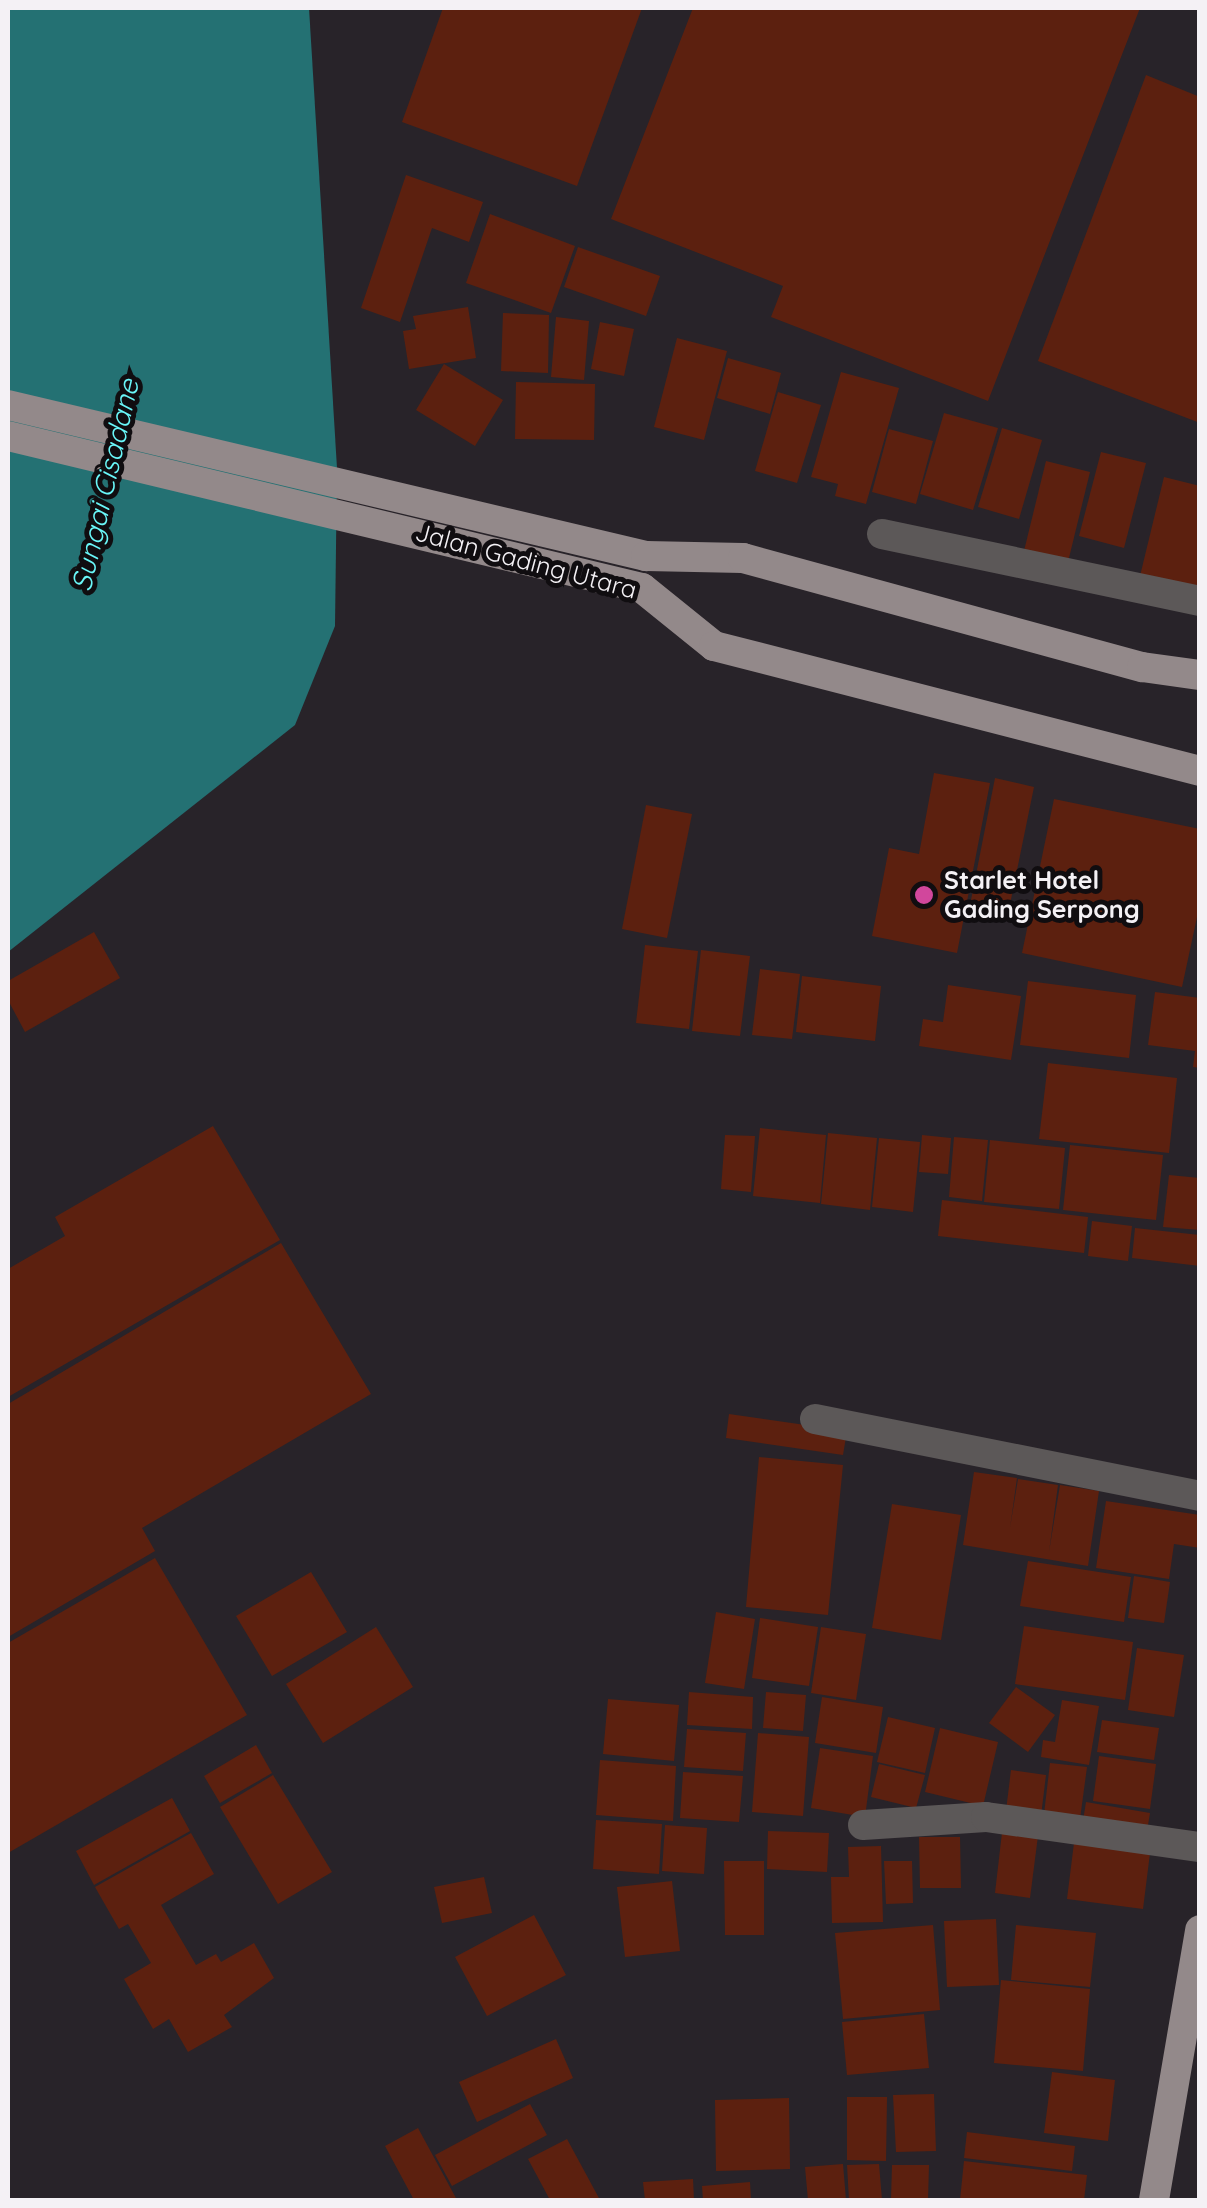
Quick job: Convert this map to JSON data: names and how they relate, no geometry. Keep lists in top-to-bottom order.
{
  "streets": {
    "main road": ["Jalan Gading Utara"]
  },
  "water": ["Sungai Cisadane"],
  "places": ["Starlet Hotel Gading Serpong"]
}
